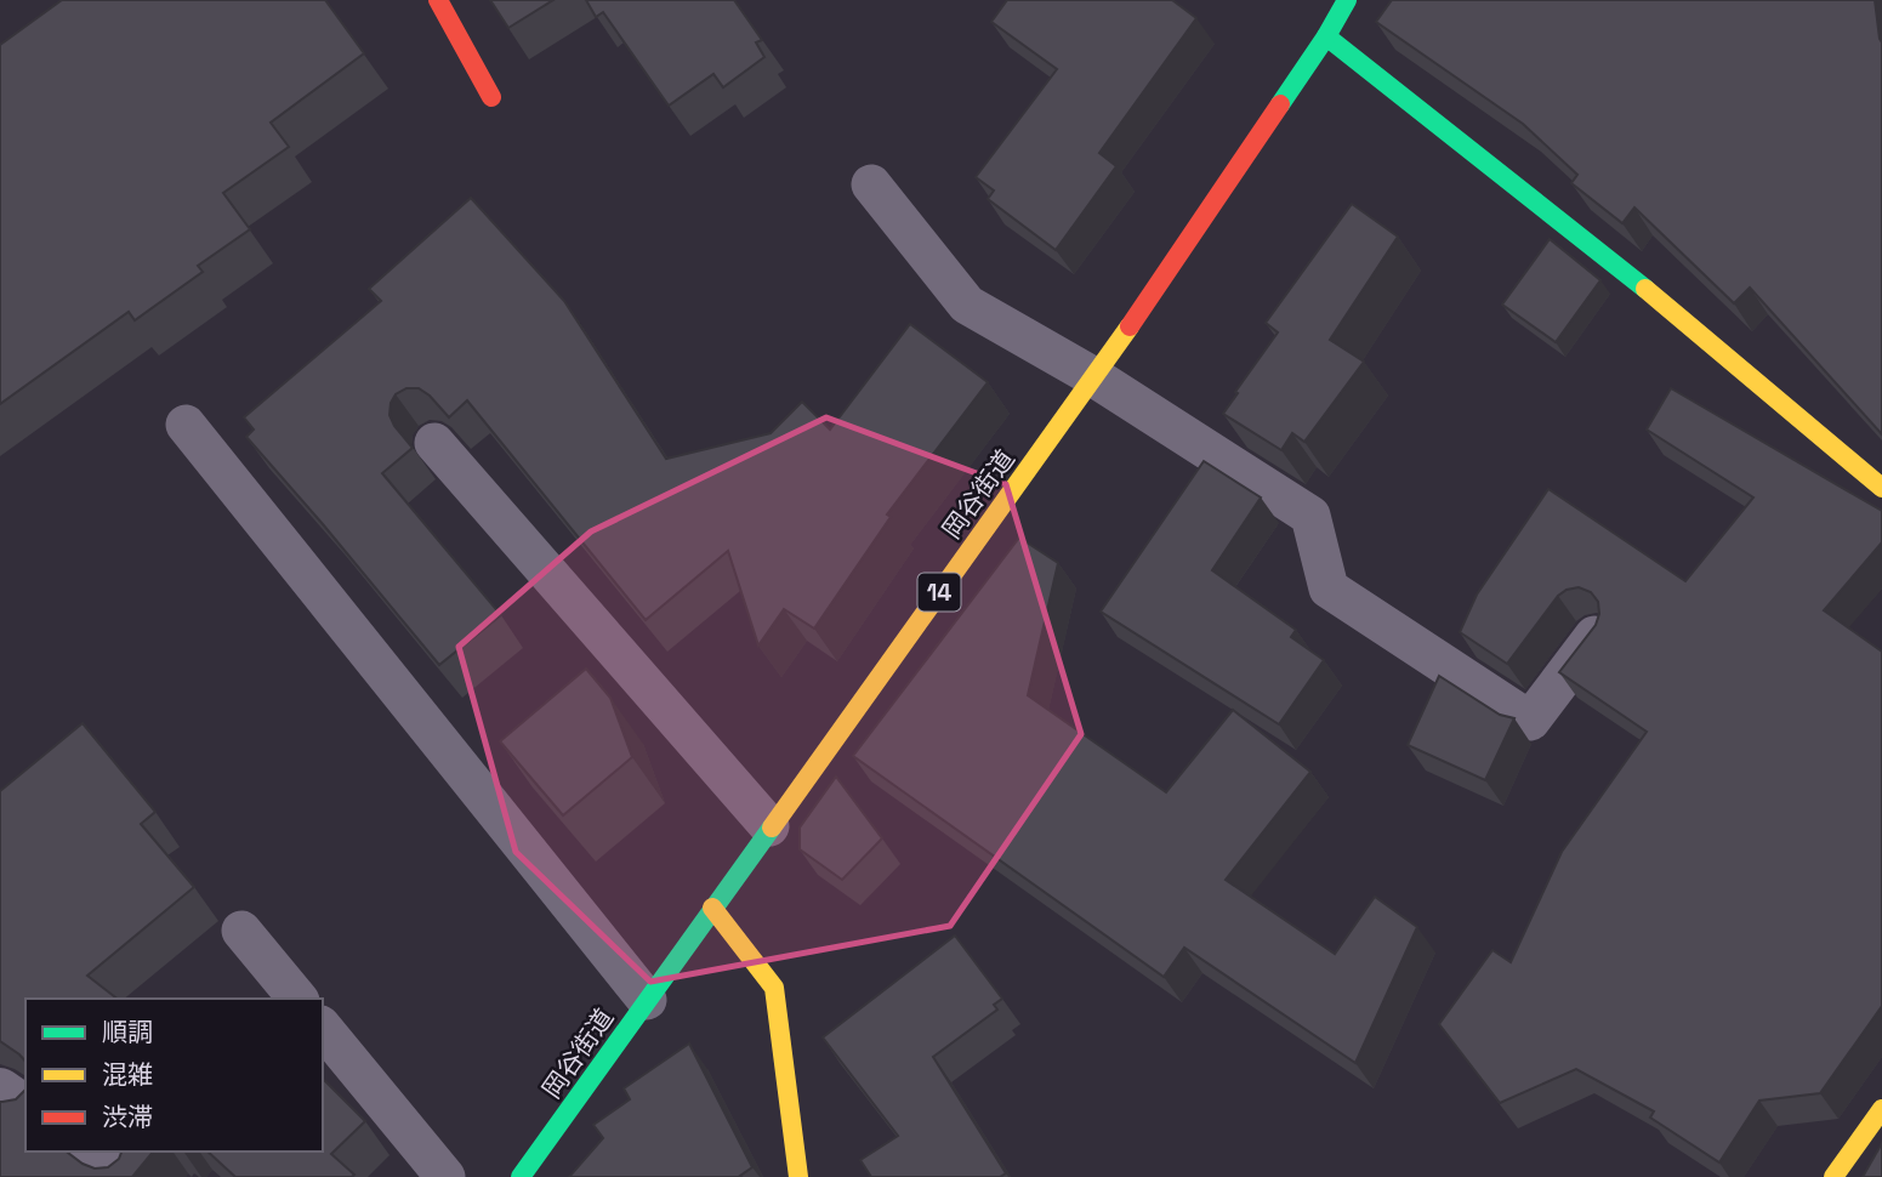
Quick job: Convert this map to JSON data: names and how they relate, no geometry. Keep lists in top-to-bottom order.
{
  "streets": {
    "main road": ["岡谷街道", "14"]
  },
  "legend": ["順調", "混雑", "渋滞"]
}
